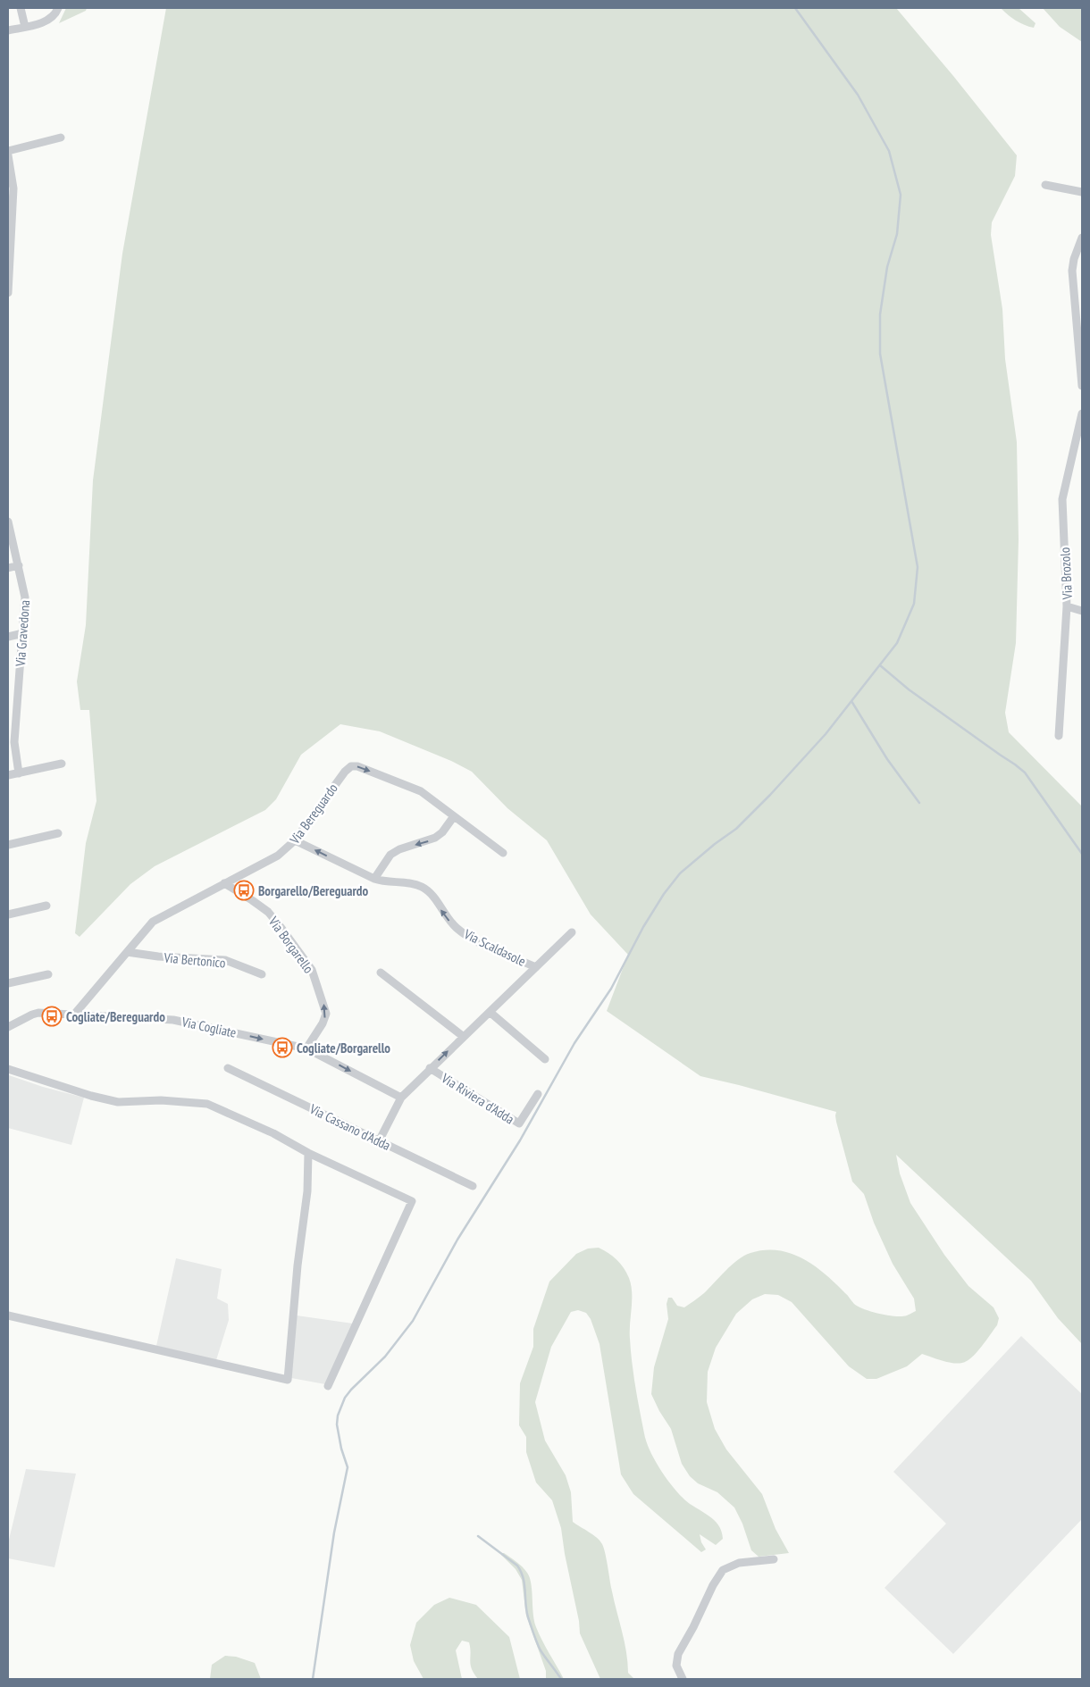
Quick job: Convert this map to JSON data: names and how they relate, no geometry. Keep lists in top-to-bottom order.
{
  "streets": {
    "street": [
      "Via Brozolo",
      "Via Gravedona",
      "Via Bereguardo",
      "Via Borgarello",
      "Via Scaldasole",
      "Via Bertonico",
      "Via Cogliate",
      "Via Riviera d'Adda",
      "Via Cassano d'Adda"
    ]
  },
  "crossings": [
    ["Via Bereguardo", "Via Borgarello"],
    ["Via Bereguardo", "Via Scaldasole"],
    ["Via Bereguardo", "Via Bertonico"],
    ["Via Bereguardo", "Via Cogliate"],
    ["Via Borgarello", "Via Cogliate"]
  ],
  "one_way": ["Via Borgarello", "Via Scaldasole", "Via Cogliate"],
  "places": {
    "bus stop": ["Borgarello/Bereguardo", "Cogliate/Bereguardo", "Cogliate/Borgarello"]
  }
}
